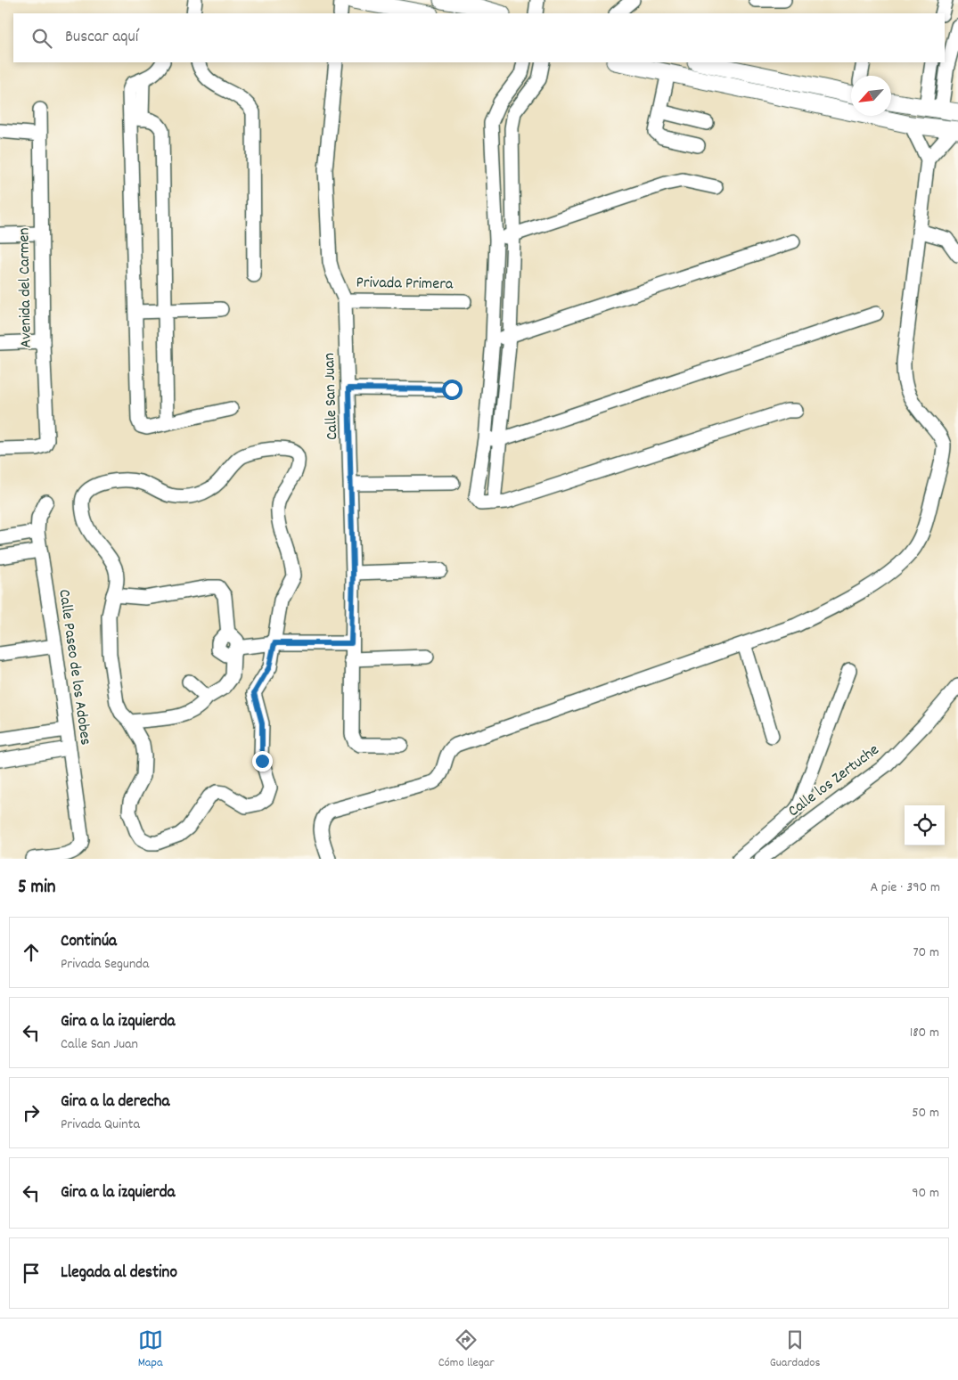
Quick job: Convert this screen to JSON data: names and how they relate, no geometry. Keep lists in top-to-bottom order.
{
  "streets": {
    "street": [
      "Privada Primera",
      "Avenida del Carmen",
      "Calle San Juan",
      "Calle Paseo de los Adobes",
      "Calle los Zertuche"
    ]
  },
  "crossings": [
    ["Privada Primera", "Calle San Juan"]
  ],
  "north": "bottom left",
  "page": {
    "search": "Buscar aquí",
    "heading": ["5 min", "A pie · 390 m"],
    "list": [
      ["Continúa", "Privada Segunda", "70 m"],
      ["Gira a la izquierda", "Calle San Juan", "180 m"],
      ["Gira a la derecha", "Privada Quinta", "50 m"],
      ["Gira a la izquierda", "90 m"],
      "Llegada al destino"
    ],
    "nav": ["Mapa", "Cómo llegar", "Guardados"]
  }
}
